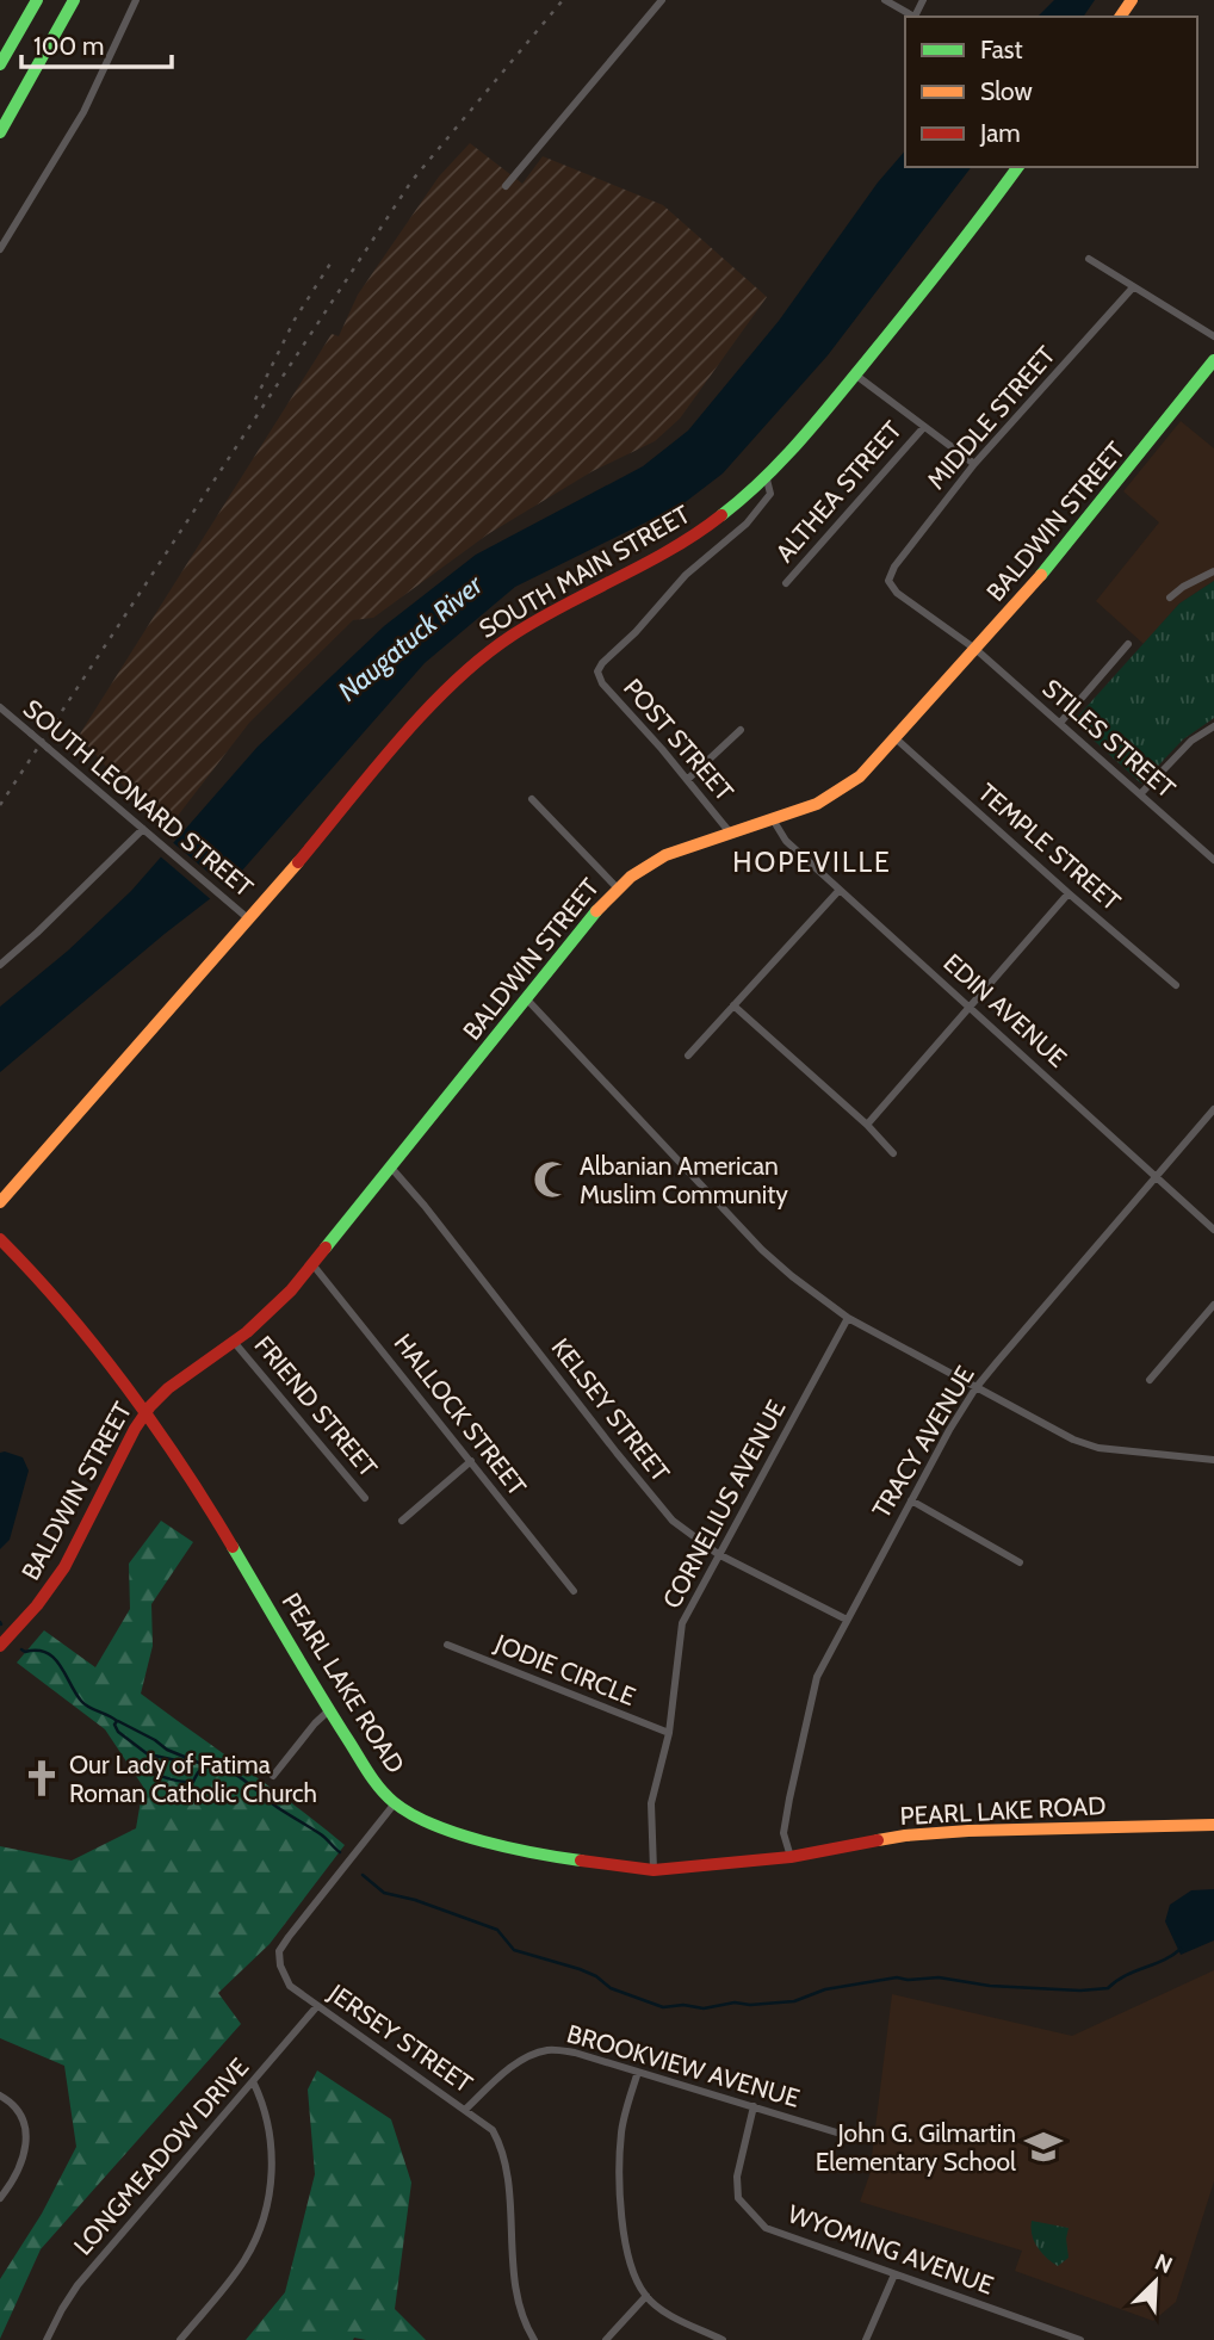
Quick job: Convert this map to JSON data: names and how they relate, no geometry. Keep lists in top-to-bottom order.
{
  "streets": {
    "main road": ["BALDWIN STREET", "SOUTH MAIN STREET", "PEARL LAKE ROAD"],
    "street": [
      "MIDDLE STREET",
      "ALTHEA STREET",
      "STILES STREET",
      "POST STREET",
      "SOUTH LEONARD STREET",
      "TEMPLE STREET",
      "EDIN AVENUE",
      "FRIEND STREET",
      "KELSEY STREET",
      "HALLOCK STREET",
      "TRACY AVENUE",
      "CORNELIUS AVENUE",
      "JODIE CIRCLE",
      "JERSEY STREET",
      "BROOKVIEW AVENUE",
      "LONGMEADOW DRIVE",
      "WYOMING AVENUE"
    ]
  },
  "crossings": [
    ["MIDDLE STREET", "STILES STREET"],
    ["BALDWIN STREET", "STILES STREET"],
    ["BALDWIN STREET", "POST STREET"],
    ["BALDWIN STREET", "TEMPLE STREET"],
    ["BALDWIN STREET", "EDIN AVENUE"],
    ["BALDWIN STREET", "FRIEND STREET"],
    ["BALDWIN STREET", "KELSEY STREET"],
    ["BALDWIN STREET", "HALLOCK STREET"],
    ["BALDWIN STREET", "PEARL LAKE ROAD"],
    ["SOUTH MAIN STREET", "POST STREET"],
    ["SOUTH MAIN STREET", "SOUTH LEONARD STREET"],
    ["EDIN AVENUE", "TRACY AVENUE"],
    ["KELSEY STREET", "TRACY AVENUE"],
    ["KELSEY STREET", "CORNELIUS AVENUE"],
    ["TRACY AVENUE", "PEARL LAKE ROAD"],
    ["CORNELIUS AVENUE", "JODIE CIRCLE"],
    ["CORNELIUS AVENUE", "PEARL LAKE ROAD"],
    ["PEARL LAKE ROAD", "JERSEY STREET"],
    ["JERSEY STREET", "BROOKVIEW AVENUE"],
    ["JERSEY STREET", "LONGMEADOW DRIVE"],
    ["BROOKVIEW AVENUE", "WYOMING AVENUE"]
  ],
  "districts": ["HOPEVILLE"],
  "water": ["Naugatuck River"],
  "places": {
    "mosque": ["Albanian American Muslim Community"],
    "church": ["Our Lady of Fatima Roman Catholic Church"],
    "school or university": ["John G. Gilmartin Elementary School"]
  },
  "legend": ["Fast", "Slow", "Jam"],
  "scale_bar": "100 m",
  "north": "top right"
}
